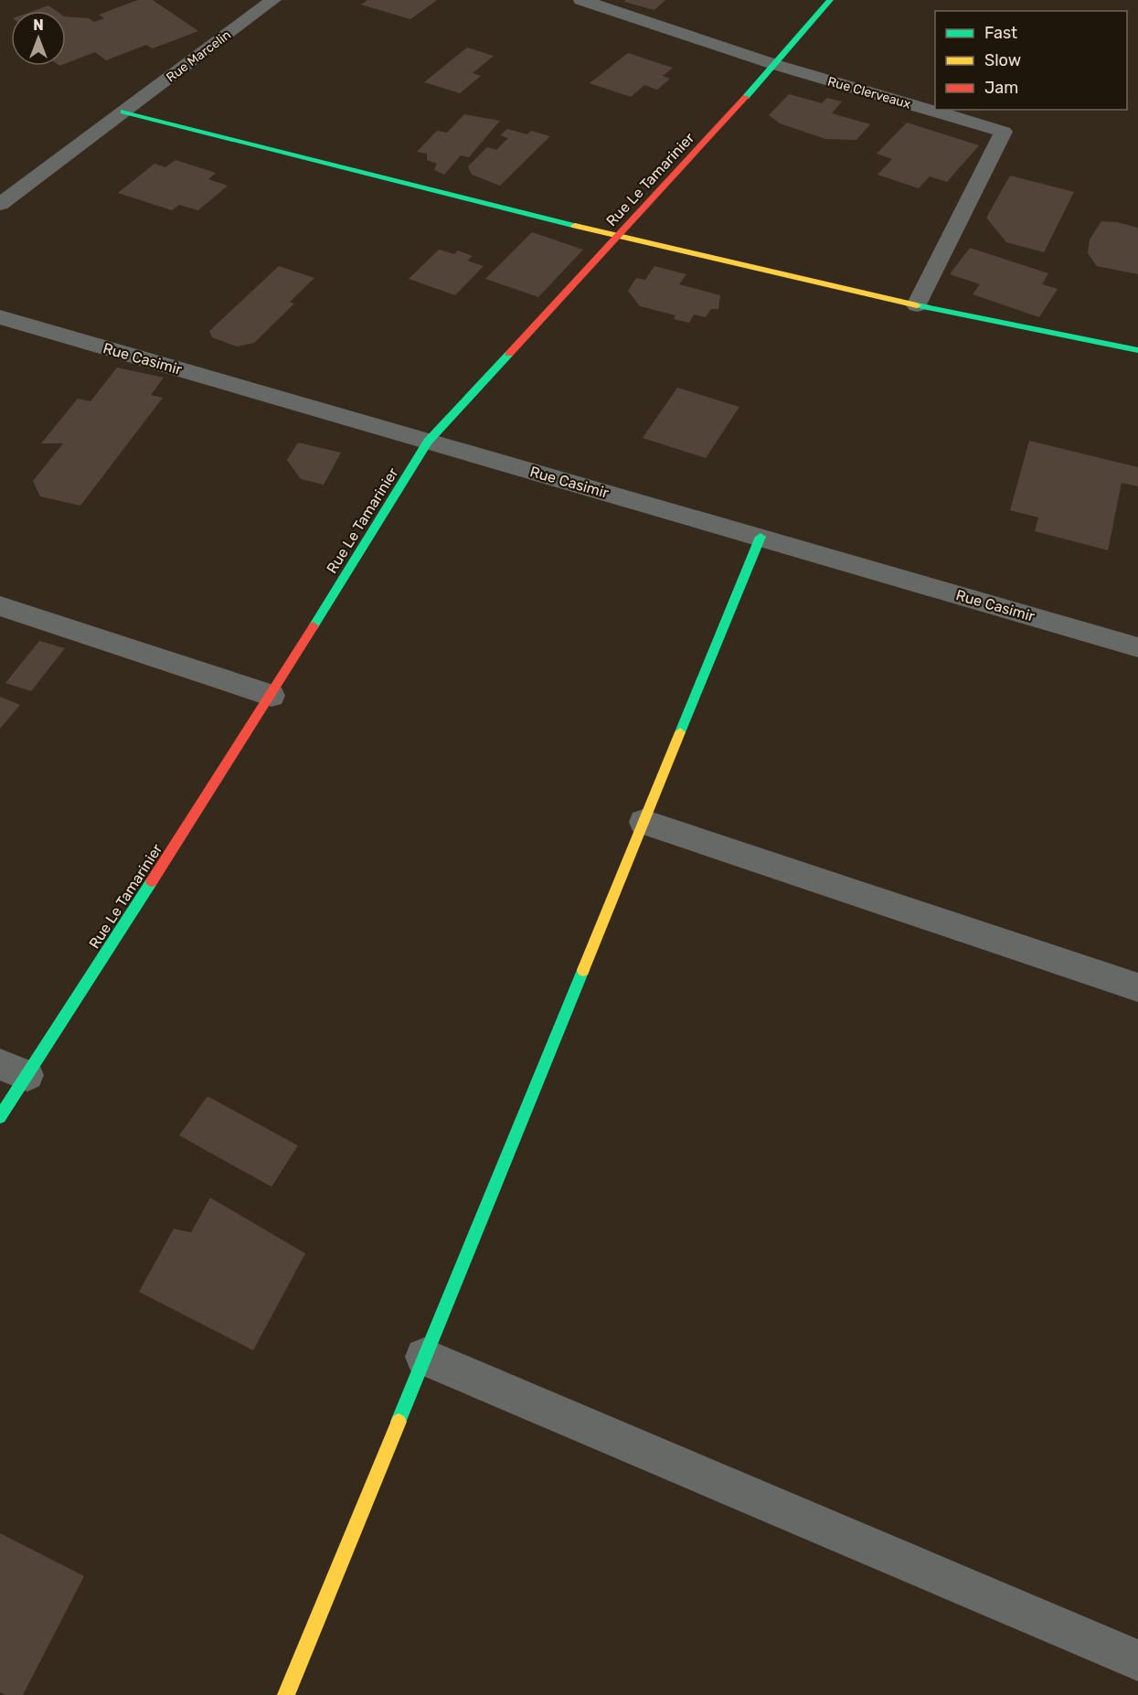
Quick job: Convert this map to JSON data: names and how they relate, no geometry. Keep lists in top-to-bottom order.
{
  "streets": {
    "street": [
      "Rue Marcelin",
      "Rue Clerveaux",
      "Rue Le Tamarinier",
      "Rue Casimir"
    ]
  },
  "crossings": [
    ["Rue Clerveaux", "Rue Le Tamarinier"],
    ["Rue Le Tamarinier", "Rue Casimir"]
  ],
  "legend": ["Fast", "Slow", "Jam"],
  "north": "top"
}
